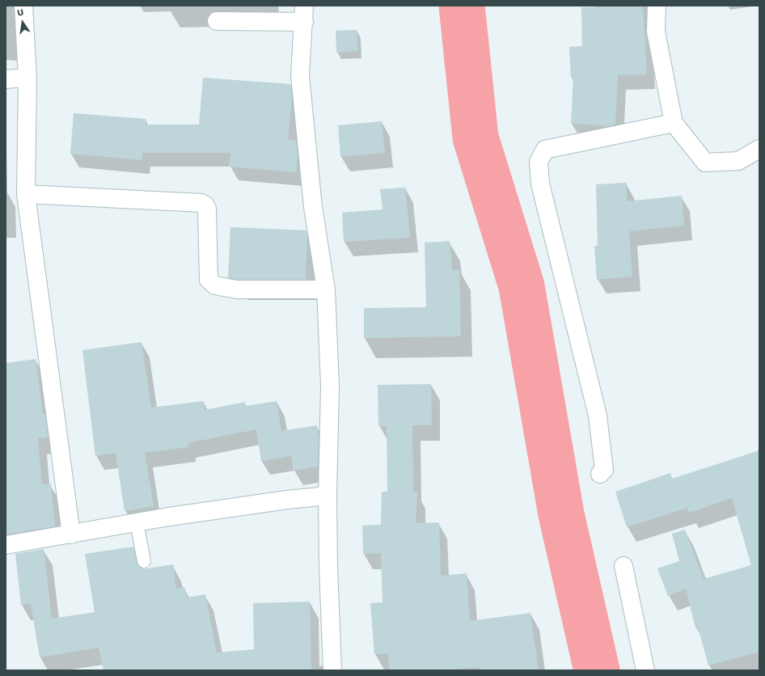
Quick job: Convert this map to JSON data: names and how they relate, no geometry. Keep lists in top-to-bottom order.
{
  "north": "top"
}
